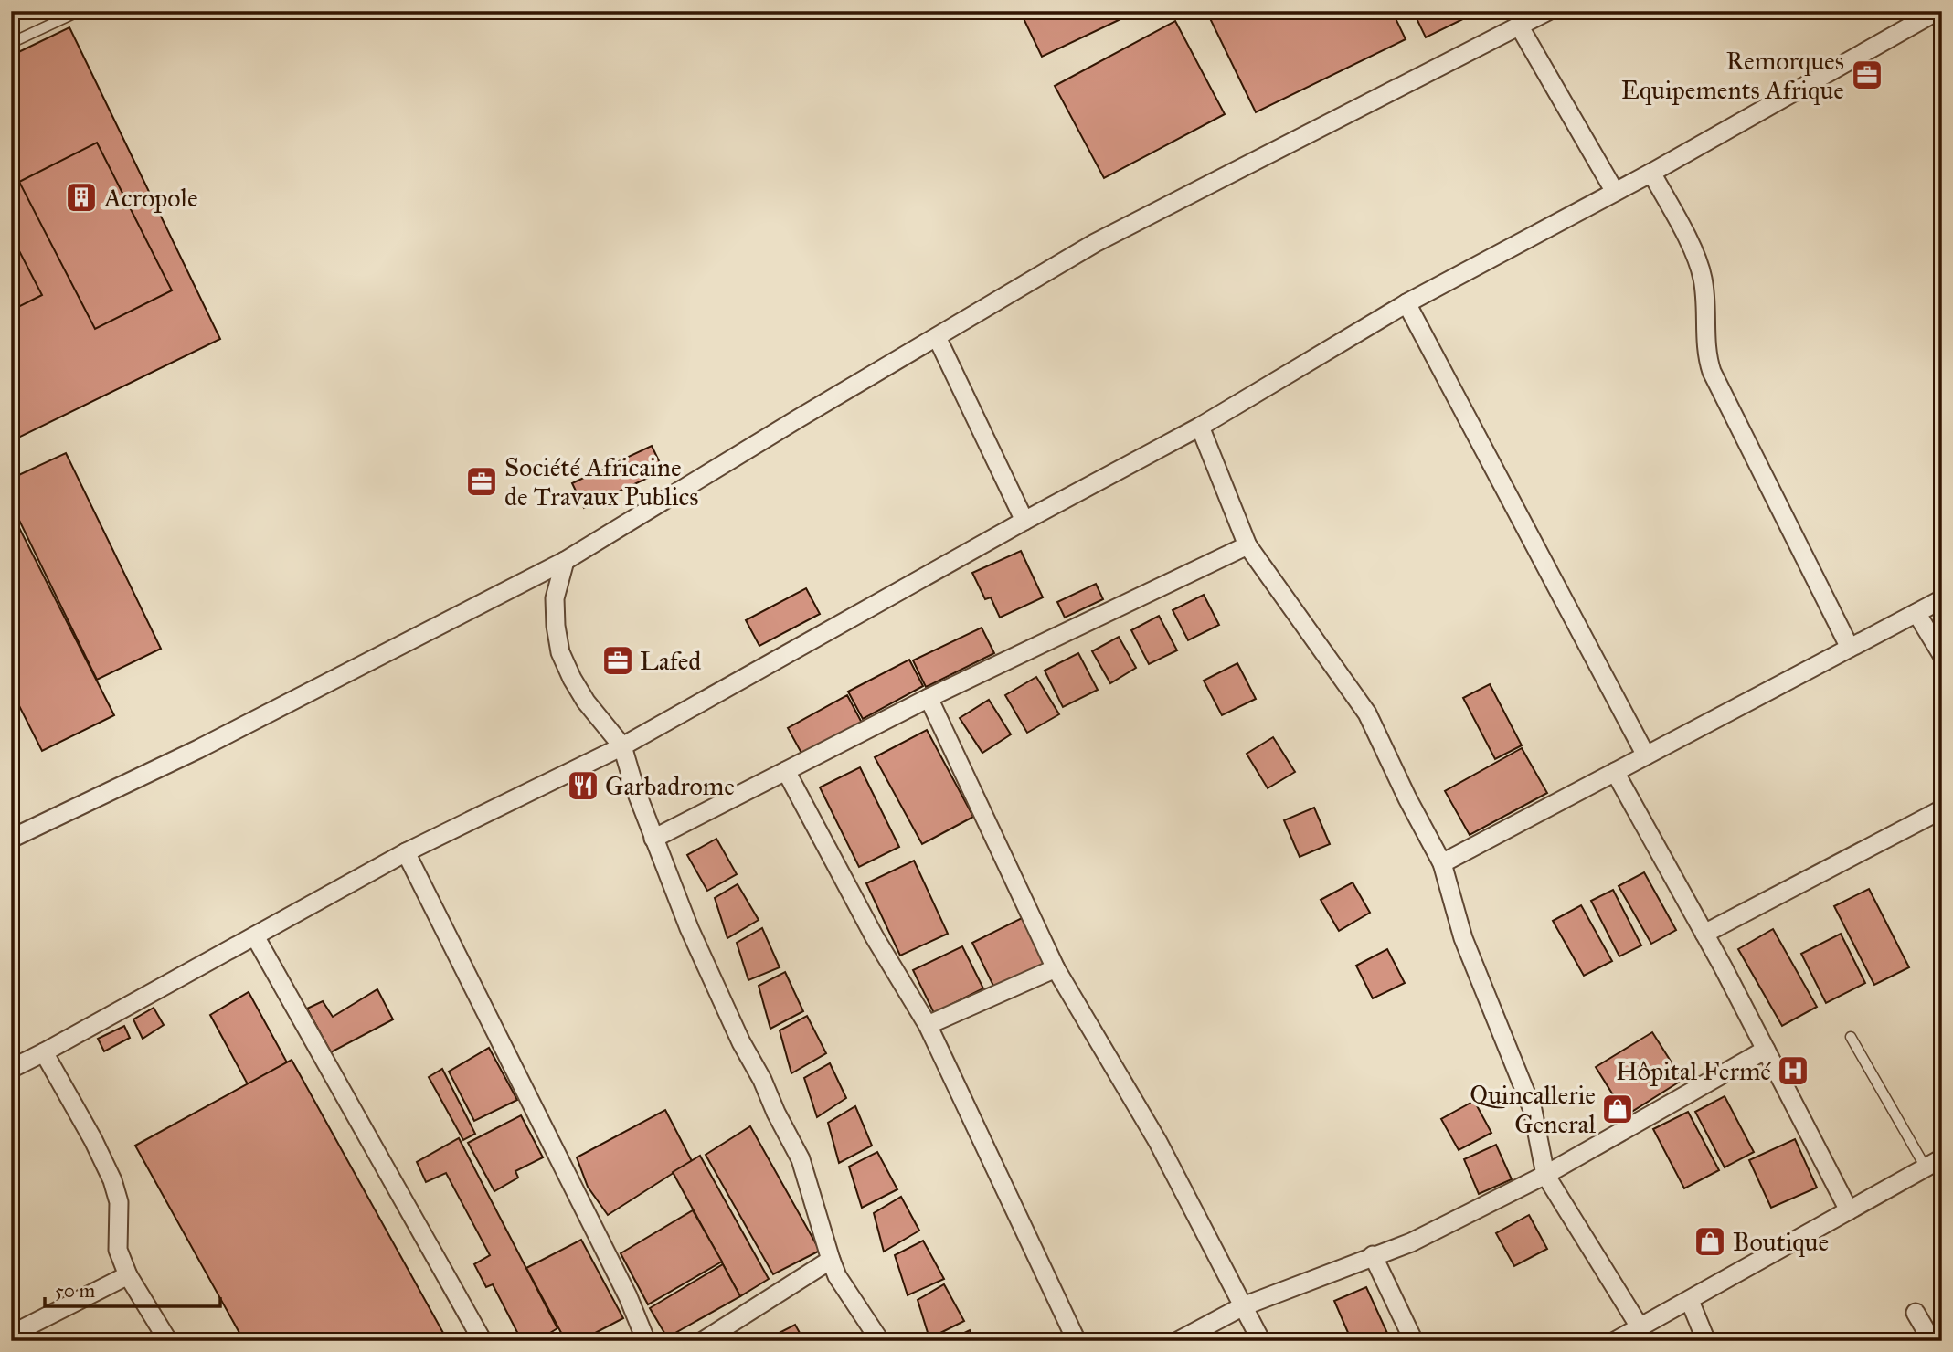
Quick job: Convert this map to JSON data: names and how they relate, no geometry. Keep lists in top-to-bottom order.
{
  "places": {
    "office": ["Remorques Equipements Afrique", "Société Africaine de Travaux Publics", "Lafed"],
    "building": ["Acropole"],
    "restaurant": ["Garbadrome"],
    "hospital": ["Hôpital Fermé"],
    "shop": ["Quincallerie General", "Boutique"]
  },
  "scale_bar": "50 m"
}
